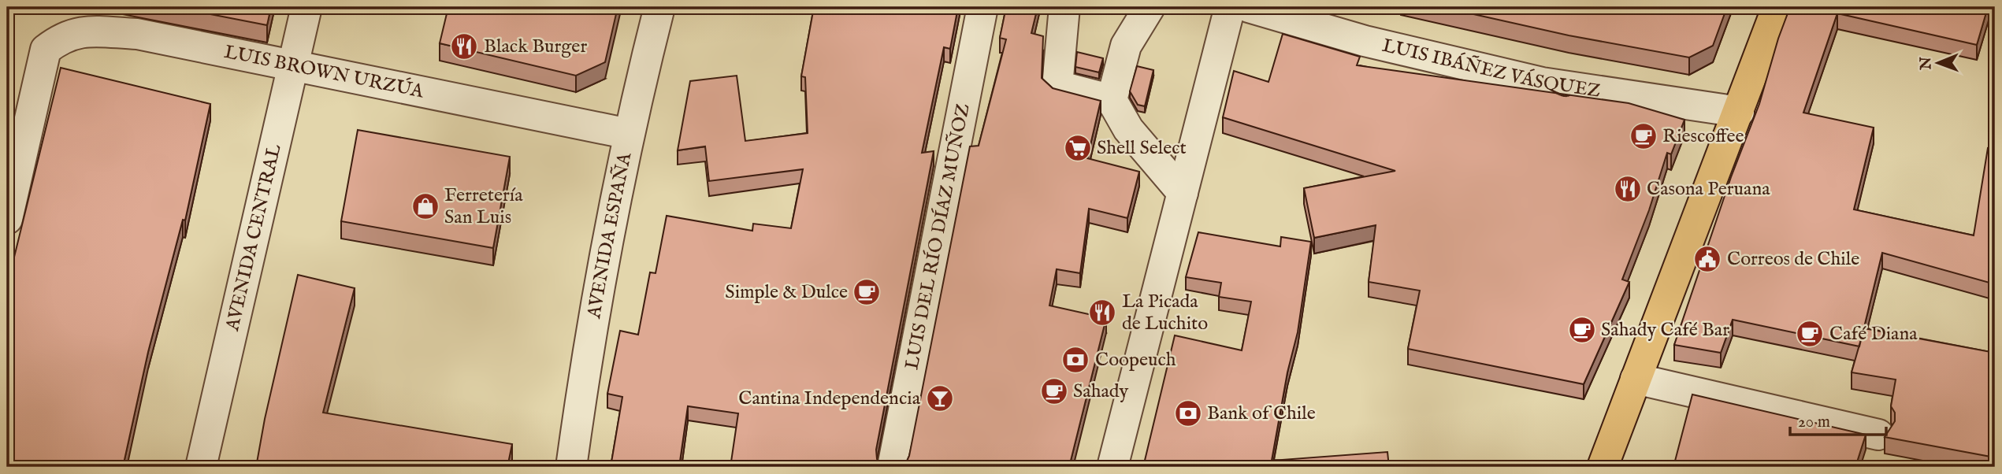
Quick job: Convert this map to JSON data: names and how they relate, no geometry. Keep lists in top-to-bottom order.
{
  "streets": {
    "street": [
      "LUIS IBÁÑEZ VÁSQUEZ",
      "LUIS BROWN URZÚA",
      "AVENIDA ESPAÑA",
      "AVENIDA CENTRAL",
      "LUIS DEL RÍO DÍAZ MUÑOZ"
    ]
  },
  "crossings": [
    ["LUIS BROWN URZÚA", "AVENIDA ESPAÑA"],
    ["LUIS BROWN URZÚA", "AVENIDA CENTRAL"]
  ],
  "places": {
    "restaurant": ["Black Burger", "Casona Peruana", "La Picada de Luchito"],
    "cafe": [
      "Riescoffee",
      "Simple & Dulce",
      "Sahady Café Bar",
      "Café Diana",
      "Sahady"
    ],
    "supermarket": ["Shell Select"],
    "shop": ["Ferretería San Luis"],
    "public building": ["Correos de Chile"],
    "bank": ["Coopeuch", "Bank of Chile"],
    "bar": ["Cantina Independencia"]
  },
  "scale_bar": "20 m",
  "north": "left"
}
